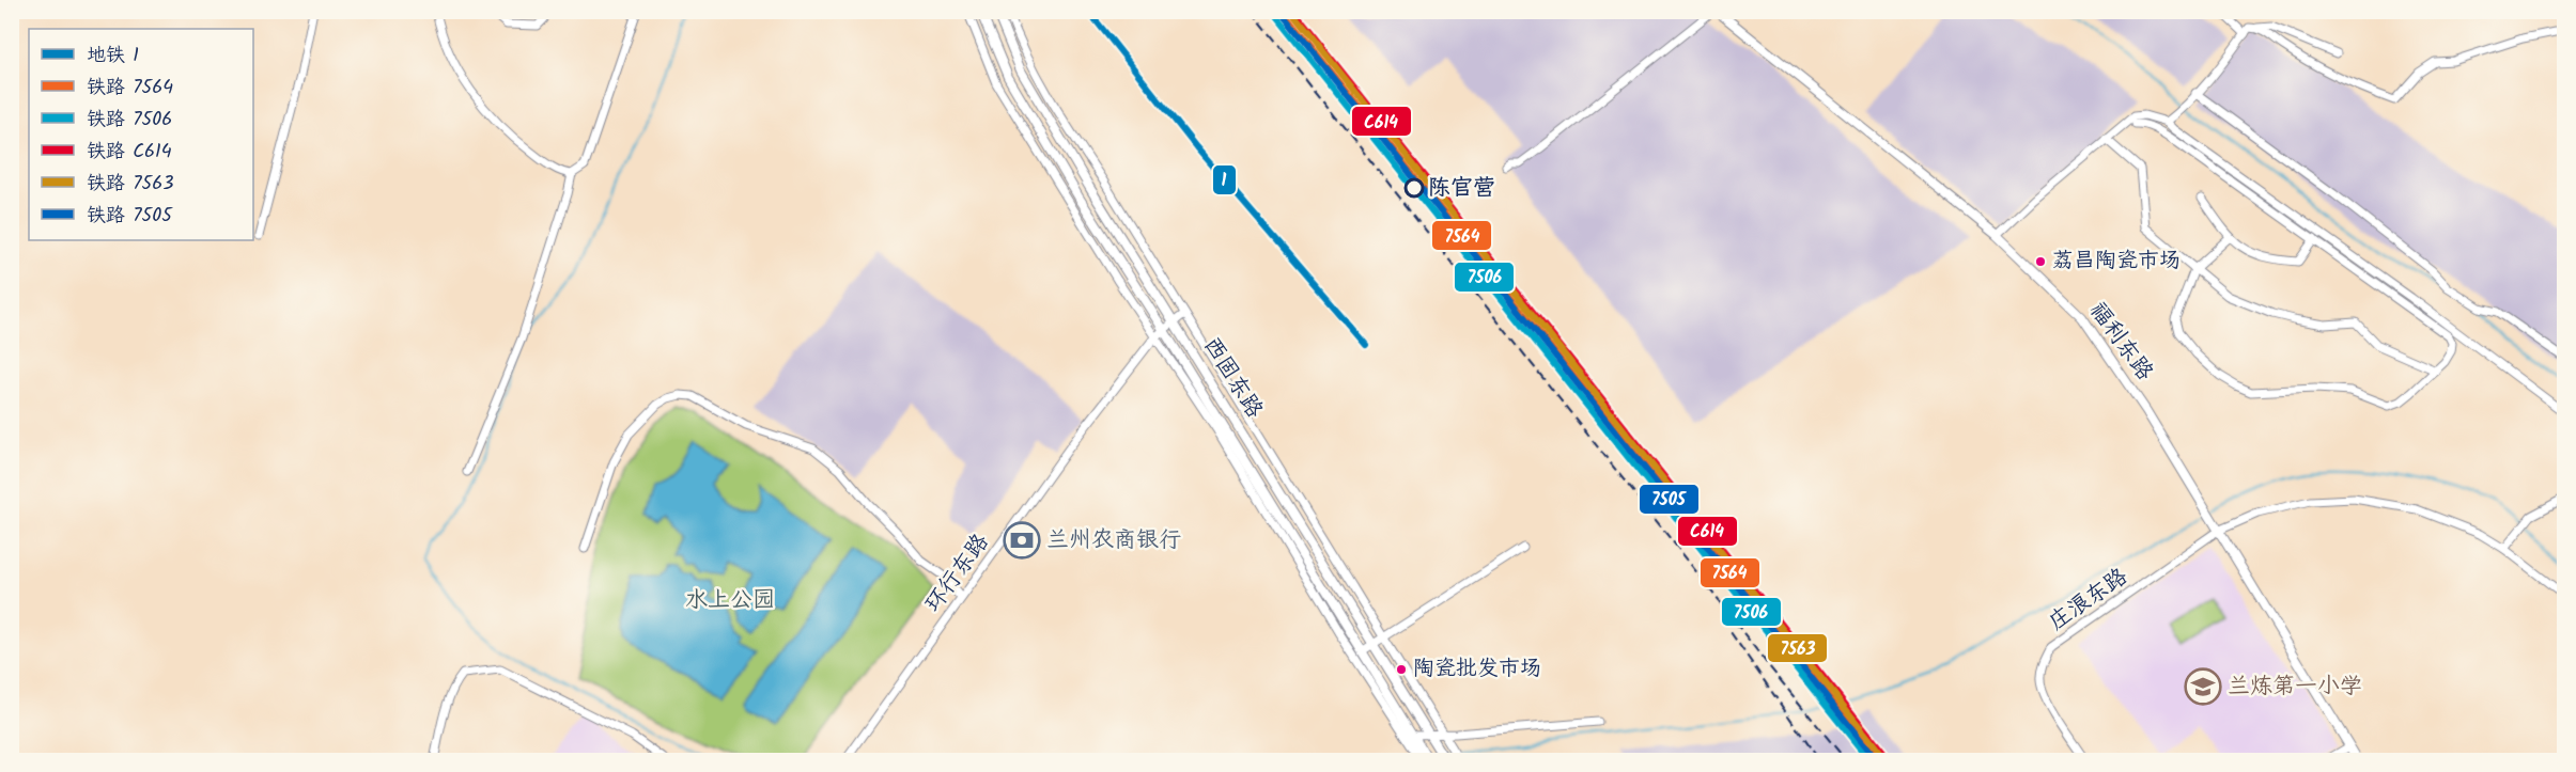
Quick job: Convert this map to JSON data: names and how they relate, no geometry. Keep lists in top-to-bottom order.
{
  "streets": {
    "main road": ["福利东路", "西固东路"],
    "street": ["环行东路", "庄浪东路"]
  },
  "crossings": [
    ["福利东路", "庄浪东路"],
    ["西固东路", "环行东路"]
  ],
  "parks": ["水上公园"],
  "places": {
    "other": ["陈官营", "荔昌陶瓷市场", "陶瓷批发市场"],
    "bank": ["兰州农商银行"],
    "school or university": ["兰炼第一小学"]
  },
  "lines": [
    "metro line 1",
    "rail line 7564",
    "rail line C614",
    "rail line 7563",
    "rail line 7506",
    "rail line 7505"
  ],
  "legend": [
    "地铁 1",
    "铁路 7564",
    "铁路 7506",
    "铁路 C614",
    "铁路 7563",
    "铁路 7505"
  ]
}
